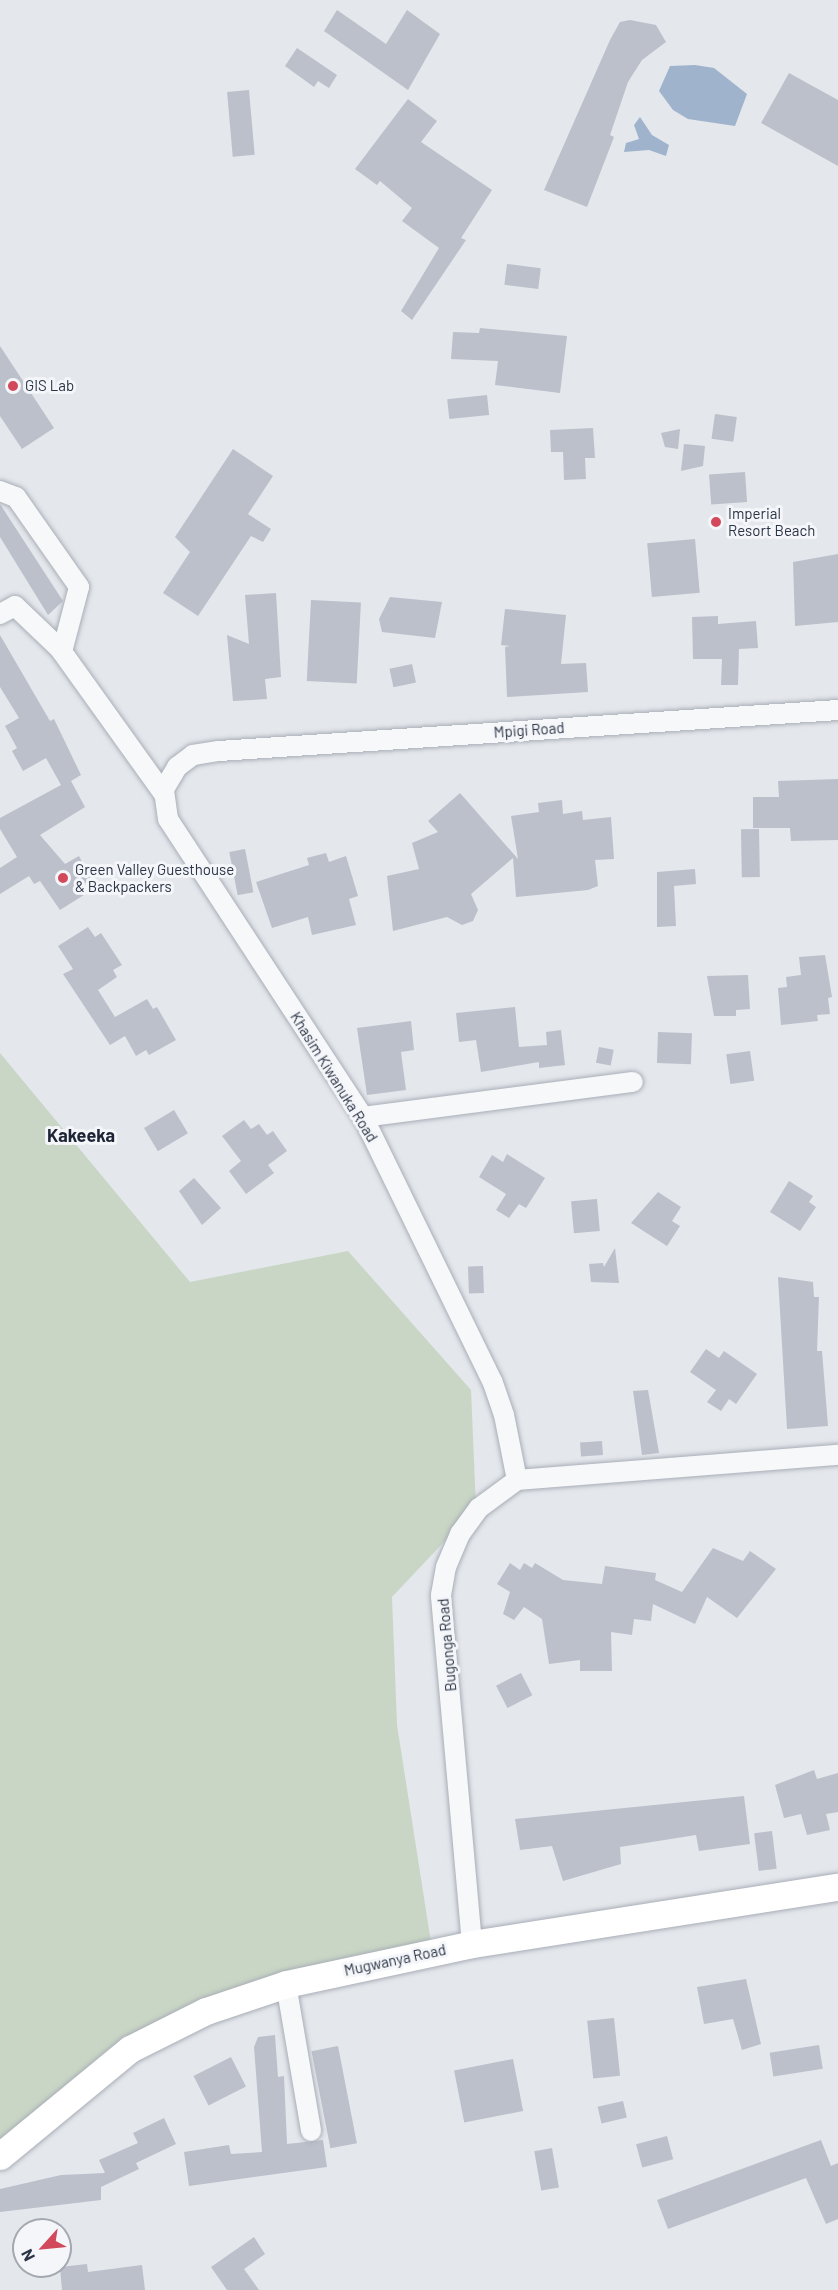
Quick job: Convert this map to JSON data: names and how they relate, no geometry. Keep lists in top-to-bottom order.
{
  "streets": {
    "street": [
      "Mpigi Road",
      "Khasim Kiwanuka Road",
      "Bugonga Road",
      "Mugwanya Road"
    ]
  },
  "crossings": [
    ["Mpigi Road", "Khasim Kiwanuka Road"],
    ["Khasim Kiwanuka Road", "Bugonga Road"],
    ["Bugonga Road", "Mugwanya Road"]
  ],
  "districts": ["Kakeeka"],
  "places": ["GIS Lab", "Imperial Resort Beach", "Green Valley Guesthouse & Backpackers"],
  "north": "bottom left"
}
